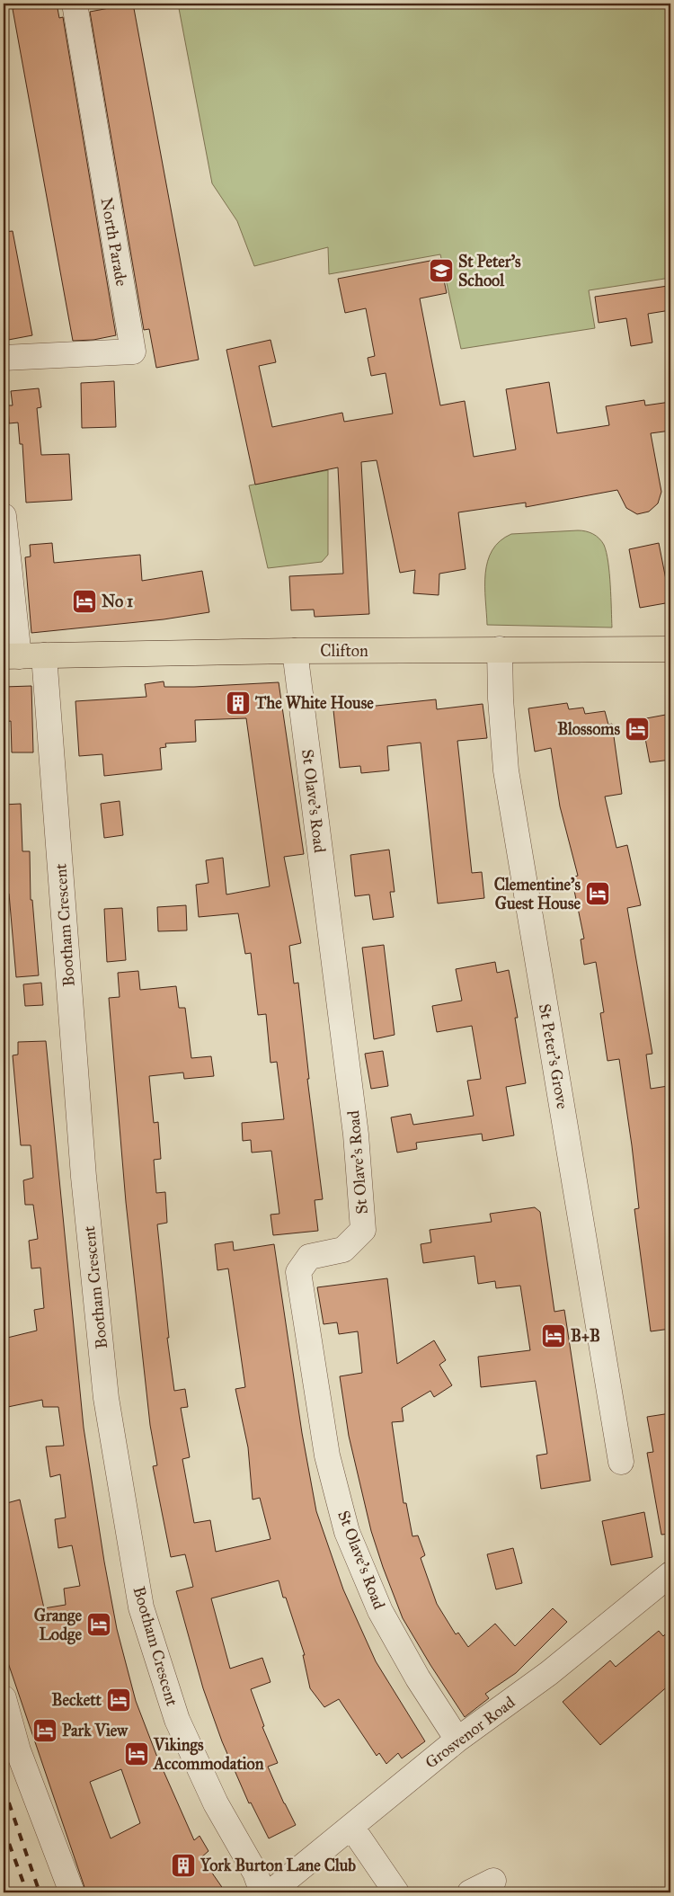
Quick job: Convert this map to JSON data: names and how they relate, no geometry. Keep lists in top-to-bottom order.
{
  "streets": {
    "main road": ["Clifton"],
    "street": [
      "North Parade",
      "St Olave's Road",
      "Bootham Crescent",
      "St Peter's Grove",
      "Grosvenor Road"
    ]
  },
  "crossings": [
    ["Clifton", "St Olave's Road"],
    ["Clifton", "Bootham Crescent"],
    ["Clifton", "St Peter's Grove"],
    ["St Olave's Road", "Grosvenor Road"]
  ],
  "places": {
    "school or university": ["St Peter's School"],
    "hotel": [
      "No 1",
      "Blossoms",
      "Clementine's Guest House",
      "B+B",
      "Grange Lodge",
      "Beckett",
      "Park View",
      "Vikings Accommodation"
    ],
    "building": ["The White House", "York Burton Lane Club"]
  }
}
